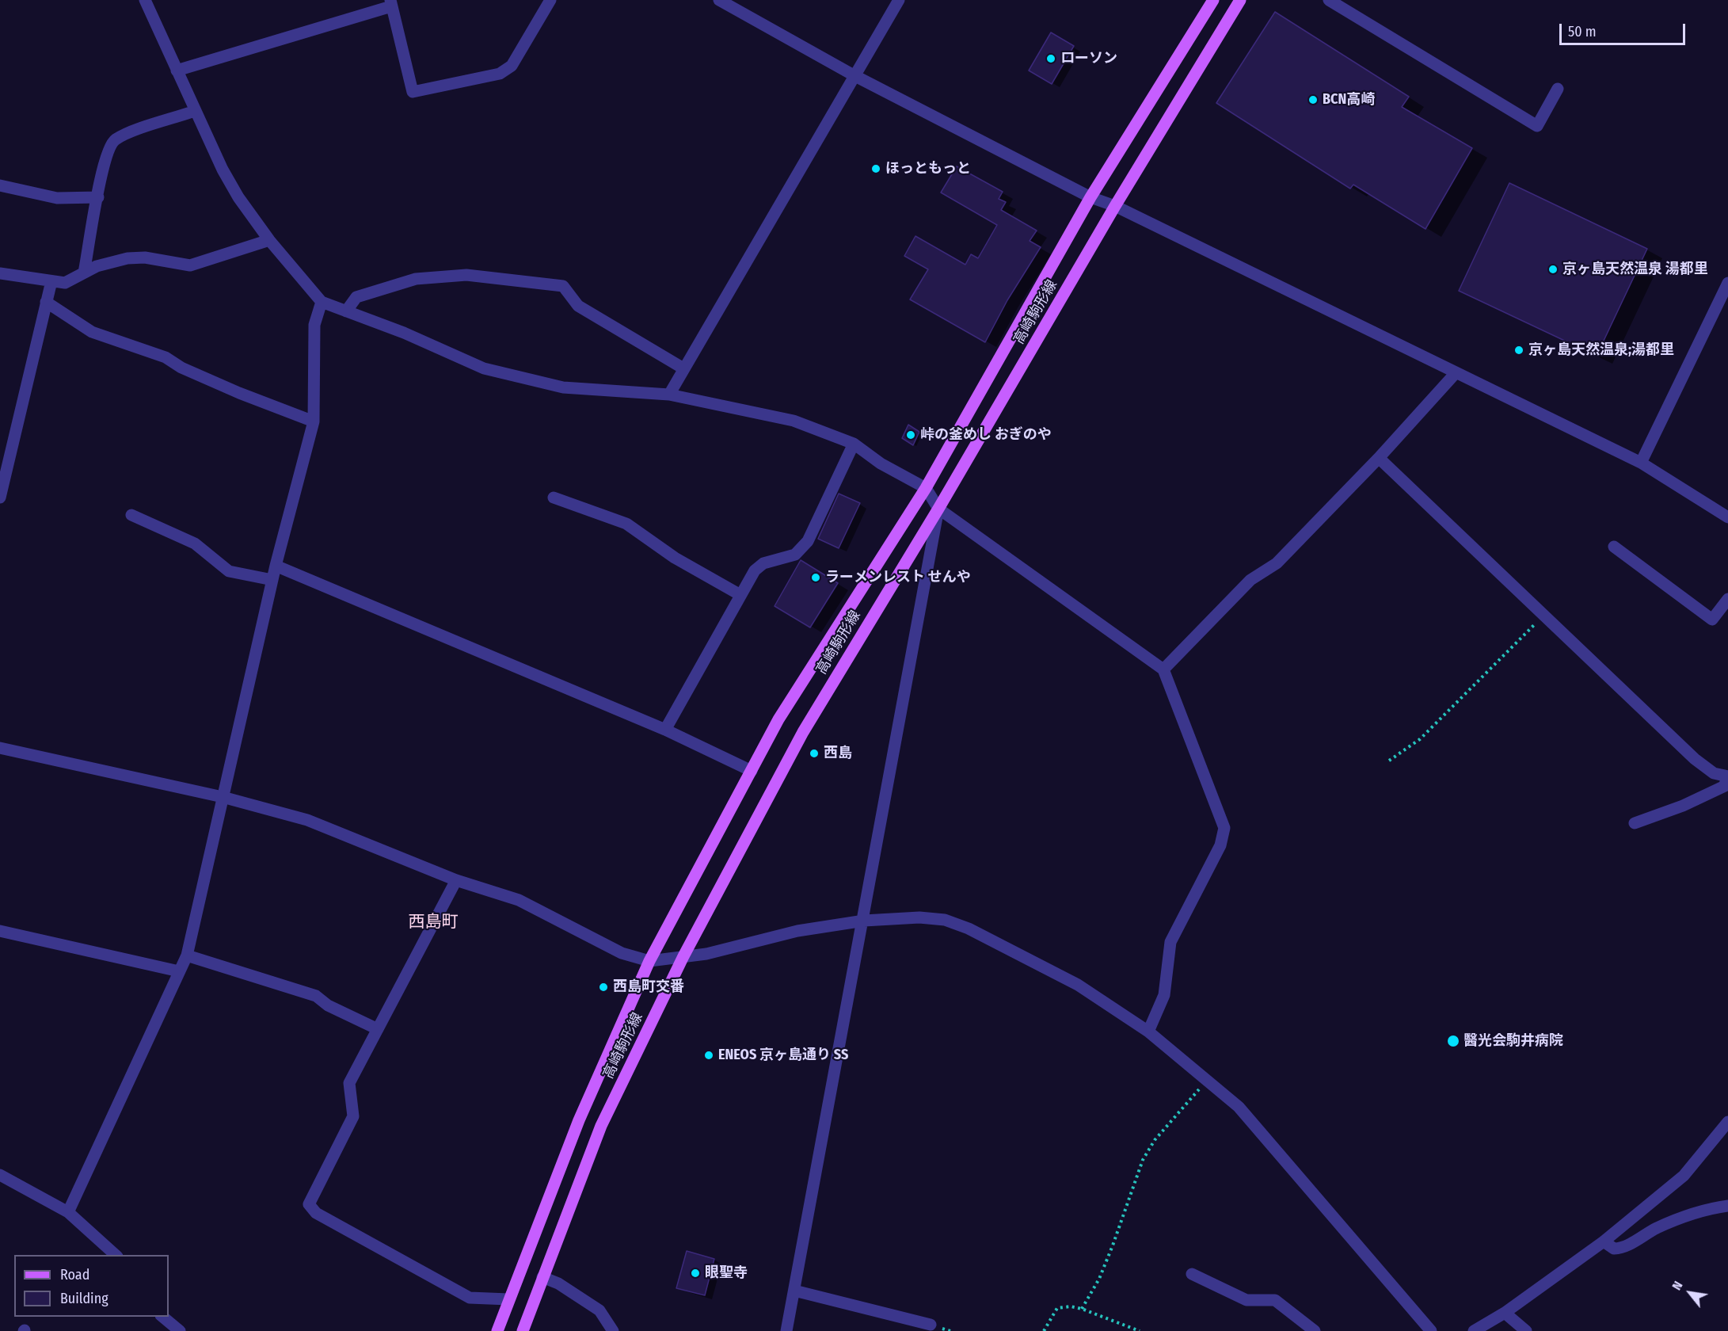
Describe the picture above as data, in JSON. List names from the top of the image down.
{
  "streets": {
    "main road": ["高崎駒形線"]
  },
  "districts": ["西島町"],
  "places": [
    "ローソン",
    "BCN高崎",
    "ほっともっと",
    "京ヶ島天然温泉 湯都里",
    "京ヶ島天然温泉;湯都里",
    "峠の釜めし おぎのや",
    "ラーメンレスト せんや",
    "西島",
    "西島町交番",
    "醫光会駒井病院",
    "ENEOS 京ヶ島通り SS",
    "眼聖寺"
  ],
  "legend": ["Road", "Building"],
  "scale_bar": "50 m",
  "north": "top left"
}
